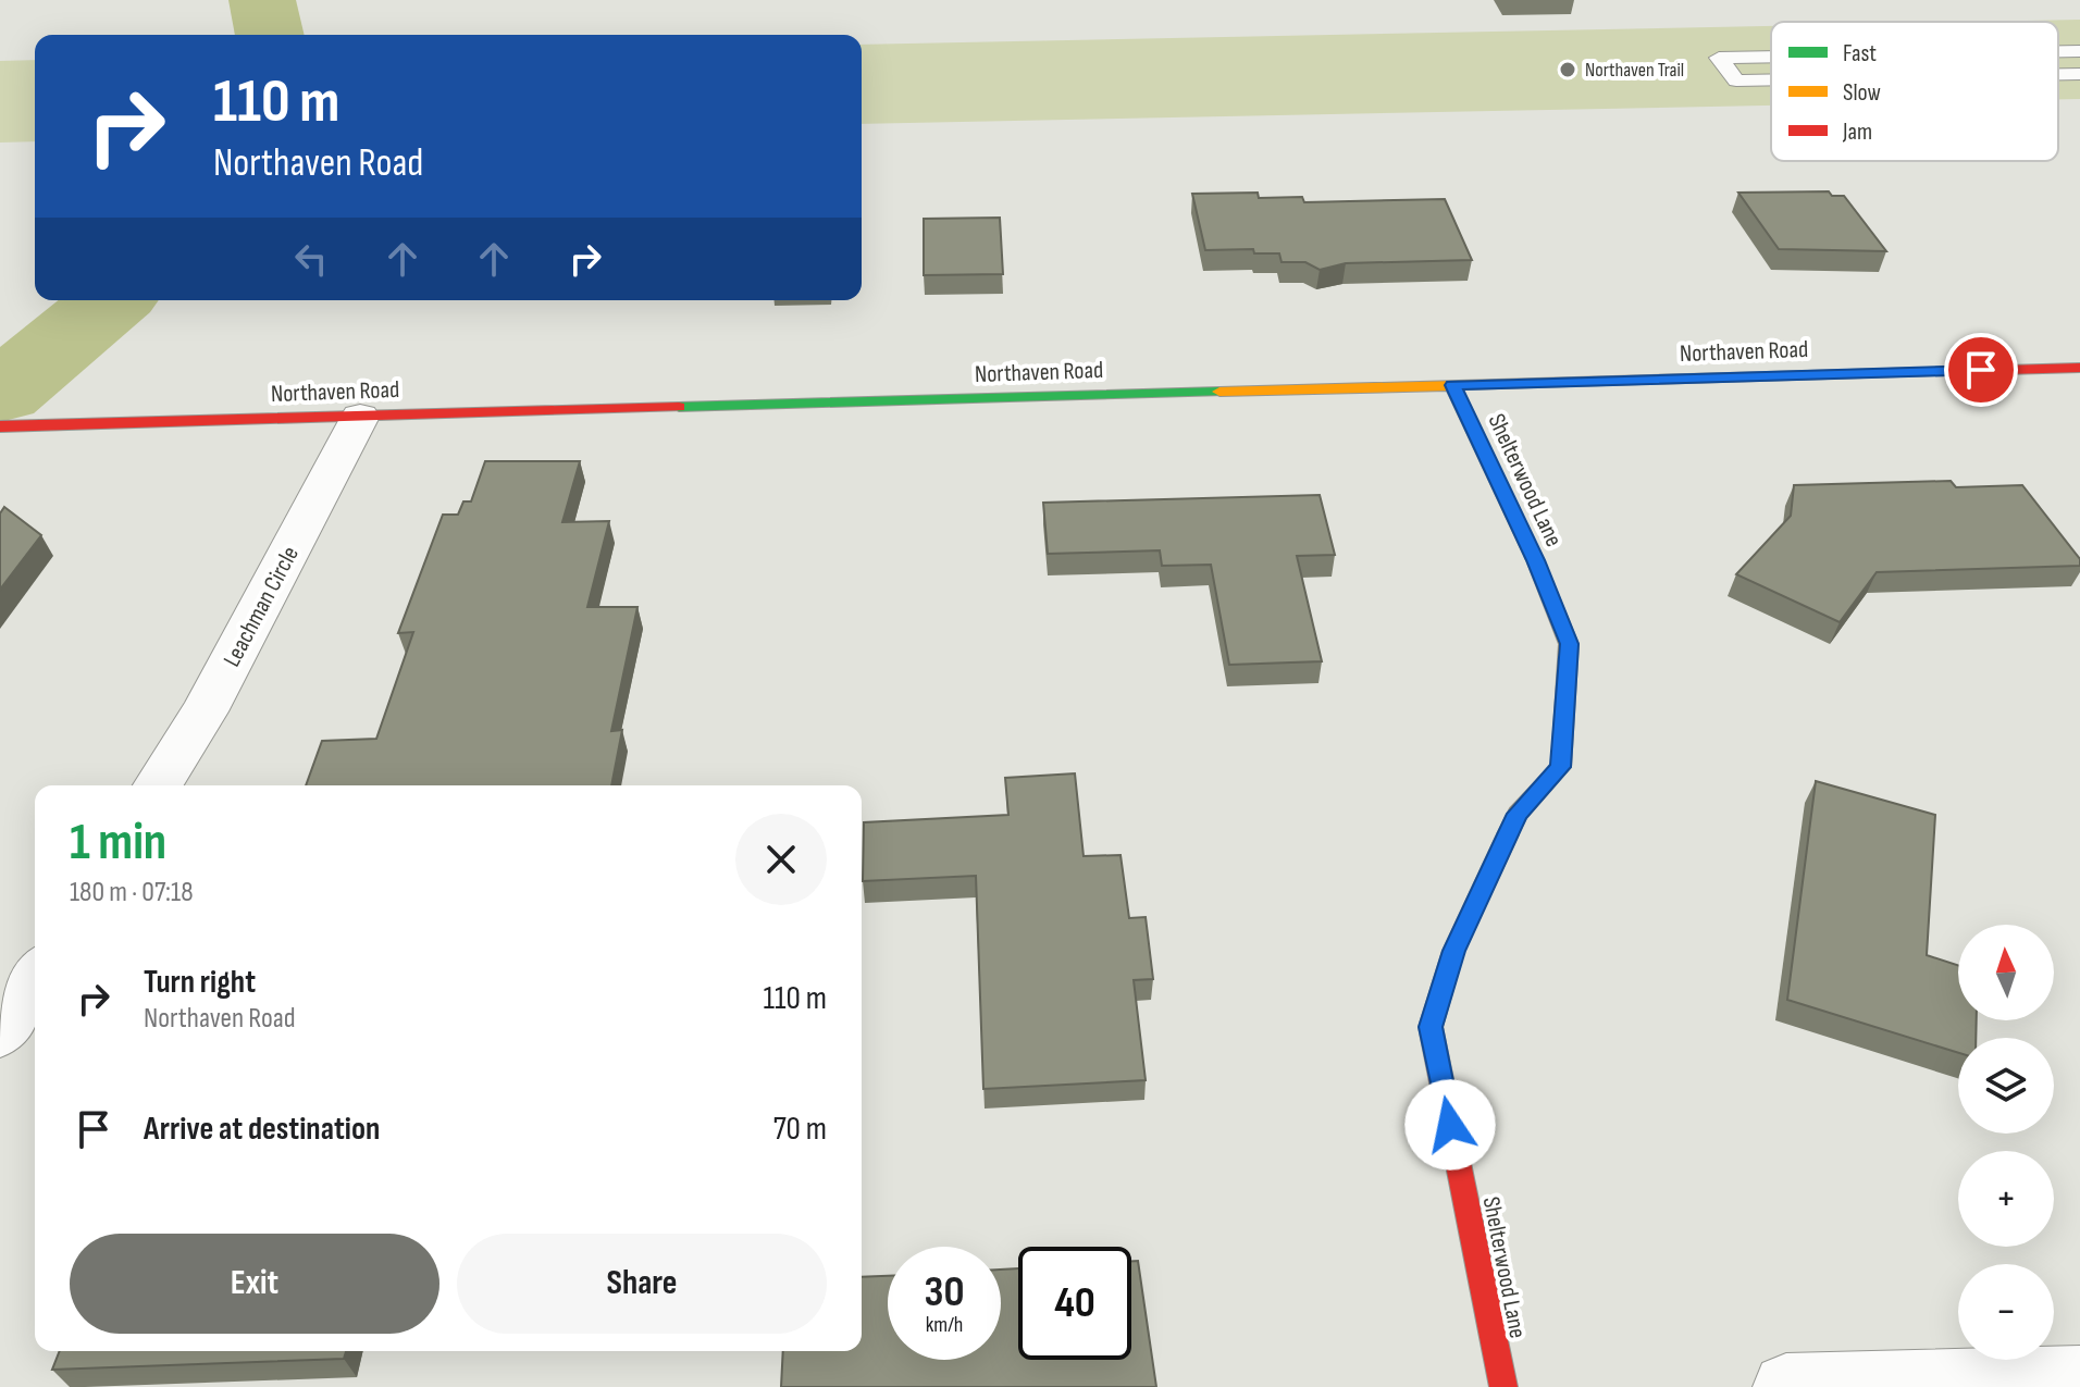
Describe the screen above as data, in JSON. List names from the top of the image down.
{
  "streets": {
    "street": ["Northaven Road", "Shelterwood Lane", "Leachman Circle"]
  },
  "crossings": [
    ["Northaven Road", "Shelterwood Lane"],
    ["Northaven Road", "Leachman Circle"]
  ],
  "places": ["Northaven Trail"],
  "legend": ["Fast", "Slow", "Jam"],
  "north": "top",
  "page": {
    "turn": ["110 m", "Northaven Road"],
    "heading": ["1 min", "180 m · 07:18"],
    "map_buttons": ["+", "−"],
    "list": [
      {
        "name": "Turn right",
        "note": "Northaven Road",
        "value": "110 m"
      },
      {
        "name": "Arrive at destination",
        "value": "70 m"
      }
    ],
    "buttons": ["Exit", "Share"],
    "speed": "30 km/h",
    "limit": "40"
  }
}
